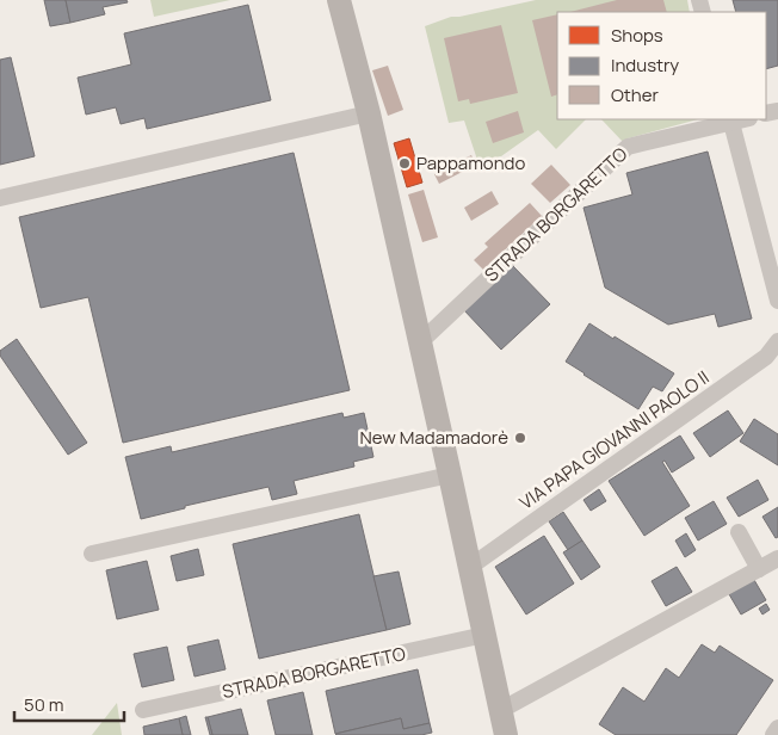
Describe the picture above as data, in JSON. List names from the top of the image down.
{
  "streets": {
    "street": ["STRADA BORGARETTO", "VIA PAPA GIOVANNI PAOLO II"]
  },
  "places": ["Pappamondo", "New Madamadorè"],
  "legend": ["Shops", "Industry", "Other"],
  "scale_bar": "50 m"
}
